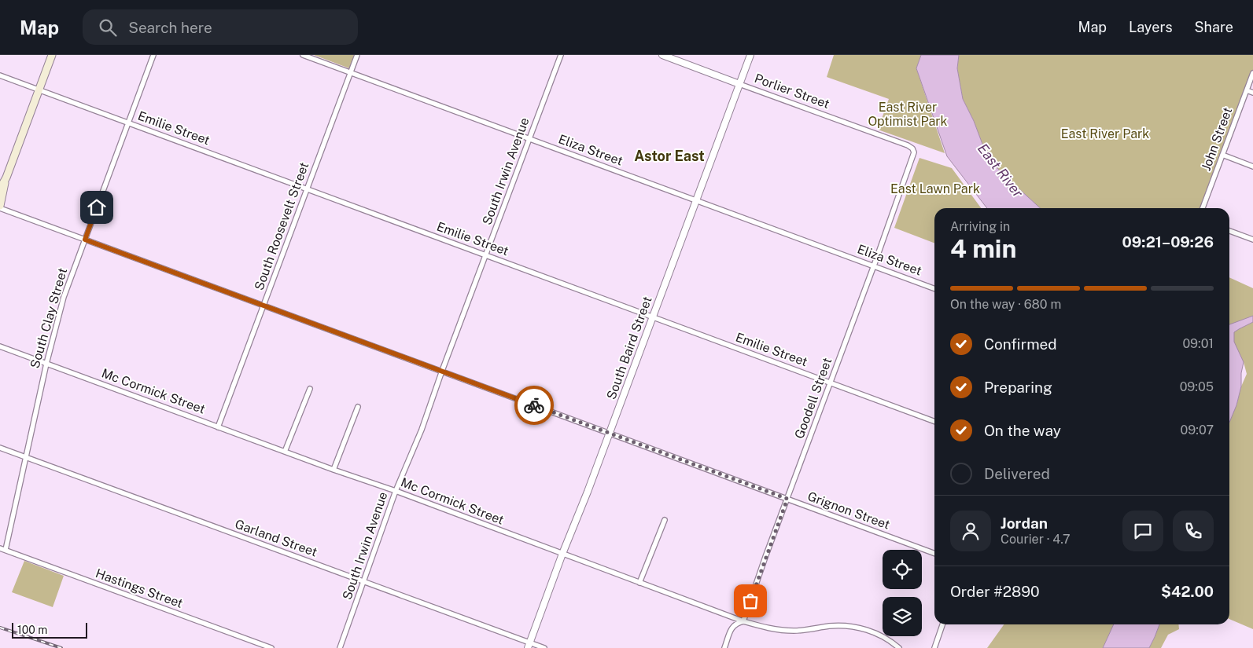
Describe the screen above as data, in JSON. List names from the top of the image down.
{
  "streets": {
    "street": [
      "Porlier Street",
      "Emilie Street",
      "John Street",
      "Eliza Street",
      "South Irwin Avenue",
      "South Roosevelt Street",
      "South Clay Street",
      "South Baird Street",
      "Mc Cormick Street",
      "Goodell Street",
      "Grignon Street",
      "Garland Street",
      "Hastings Street"
    ]
  },
  "crossings": [
    ["Porlier Street", "South Baird Street"],
    ["Porlier Street", "Goodell Street"],
    ["Emilie Street", "South Irwin Avenue"],
    ["Emilie Street", "South Roosevelt Street"],
    ["Emilie Street", "South Clay Street"],
    ["Emilie Street", "South Baird Street"],
    ["Emilie Street", "Goodell Street"],
    ["Eliza Street", "South Irwin Avenue"],
    ["Eliza Street", "South Roosevelt Street"],
    ["Eliza Street", "South Baird Street"],
    ["Eliza Street", "Goodell Street"],
    ["South Irwin Avenue", "Mc Cormick Street"],
    ["South Irwin Avenue", "Grignon Street"],
    ["South Irwin Avenue", "Garland Street"],
    ["South Roosevelt Street", "Mc Cormick Street"],
    ["South Roosevelt Street", "Grignon Street"],
    ["South Clay Street", "Mc Cormick Street"],
    ["South Clay Street", "Grignon Street"],
    ["South Clay Street", "Garland Street"],
    ["South Clay Street", "Hastings Street"],
    ["South Baird Street", "Mc Cormick Street"],
    ["South Baird Street", "Grignon Street"],
    ["South Baird Street", "Garland Street"],
    ["Mc Cormick Street", "Goodell Street"],
    ["Goodell Street", "Grignon Street"]
  ],
  "districts": ["Astor East"],
  "water": ["East River"],
  "parks": ["East River Optimist Park", "East River Park", "East Lawn Park"],
  "scale_bar": "100 m",
  "page": {
    "header": "Map",
    "search": "Search here",
    "nav": ["Map", "Layers", "Share"],
    "heading": ["4 min", "Arriving in", "09:21–09:26"],
    "panel": [
      "Jordan",
      "Courier · 4.7",
      "Order #2890",
      "$42.00"
    ],
    "bar": "On the way · 680 m",
    "list": [
      ["Confirmed", "09:01"],
      ["Preparing", "09:05"],
      ["On the way", "09:07"],
      "Delivered"
    ],
    "scale": "100 m"
  }
}
